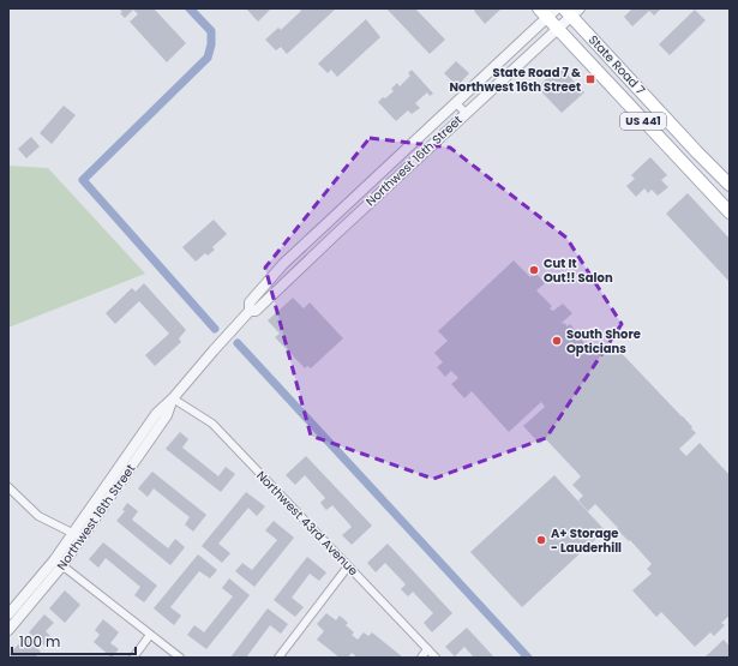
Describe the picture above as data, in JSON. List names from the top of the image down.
{
  "streets": {
    "main road": ["State Road 7", "US 441"],
    "street": ["Northwest 16th Street", "Northwest 43rd Avenue"]
  },
  "crossings": [
    ["State Road 7", "Northwest 16th Street"],
    ["Northwest 16th Street", "Northwest 43rd Avenue"]
  ],
  "places": {
    "transit": ["State Road 7 & Northwest 16th Street"],
    "other": ["Cut It Out!! Salon", "South Shore Opticians", "A+ Storage - Lauderhill"]
  },
  "scale_bar": "100 m"
}
